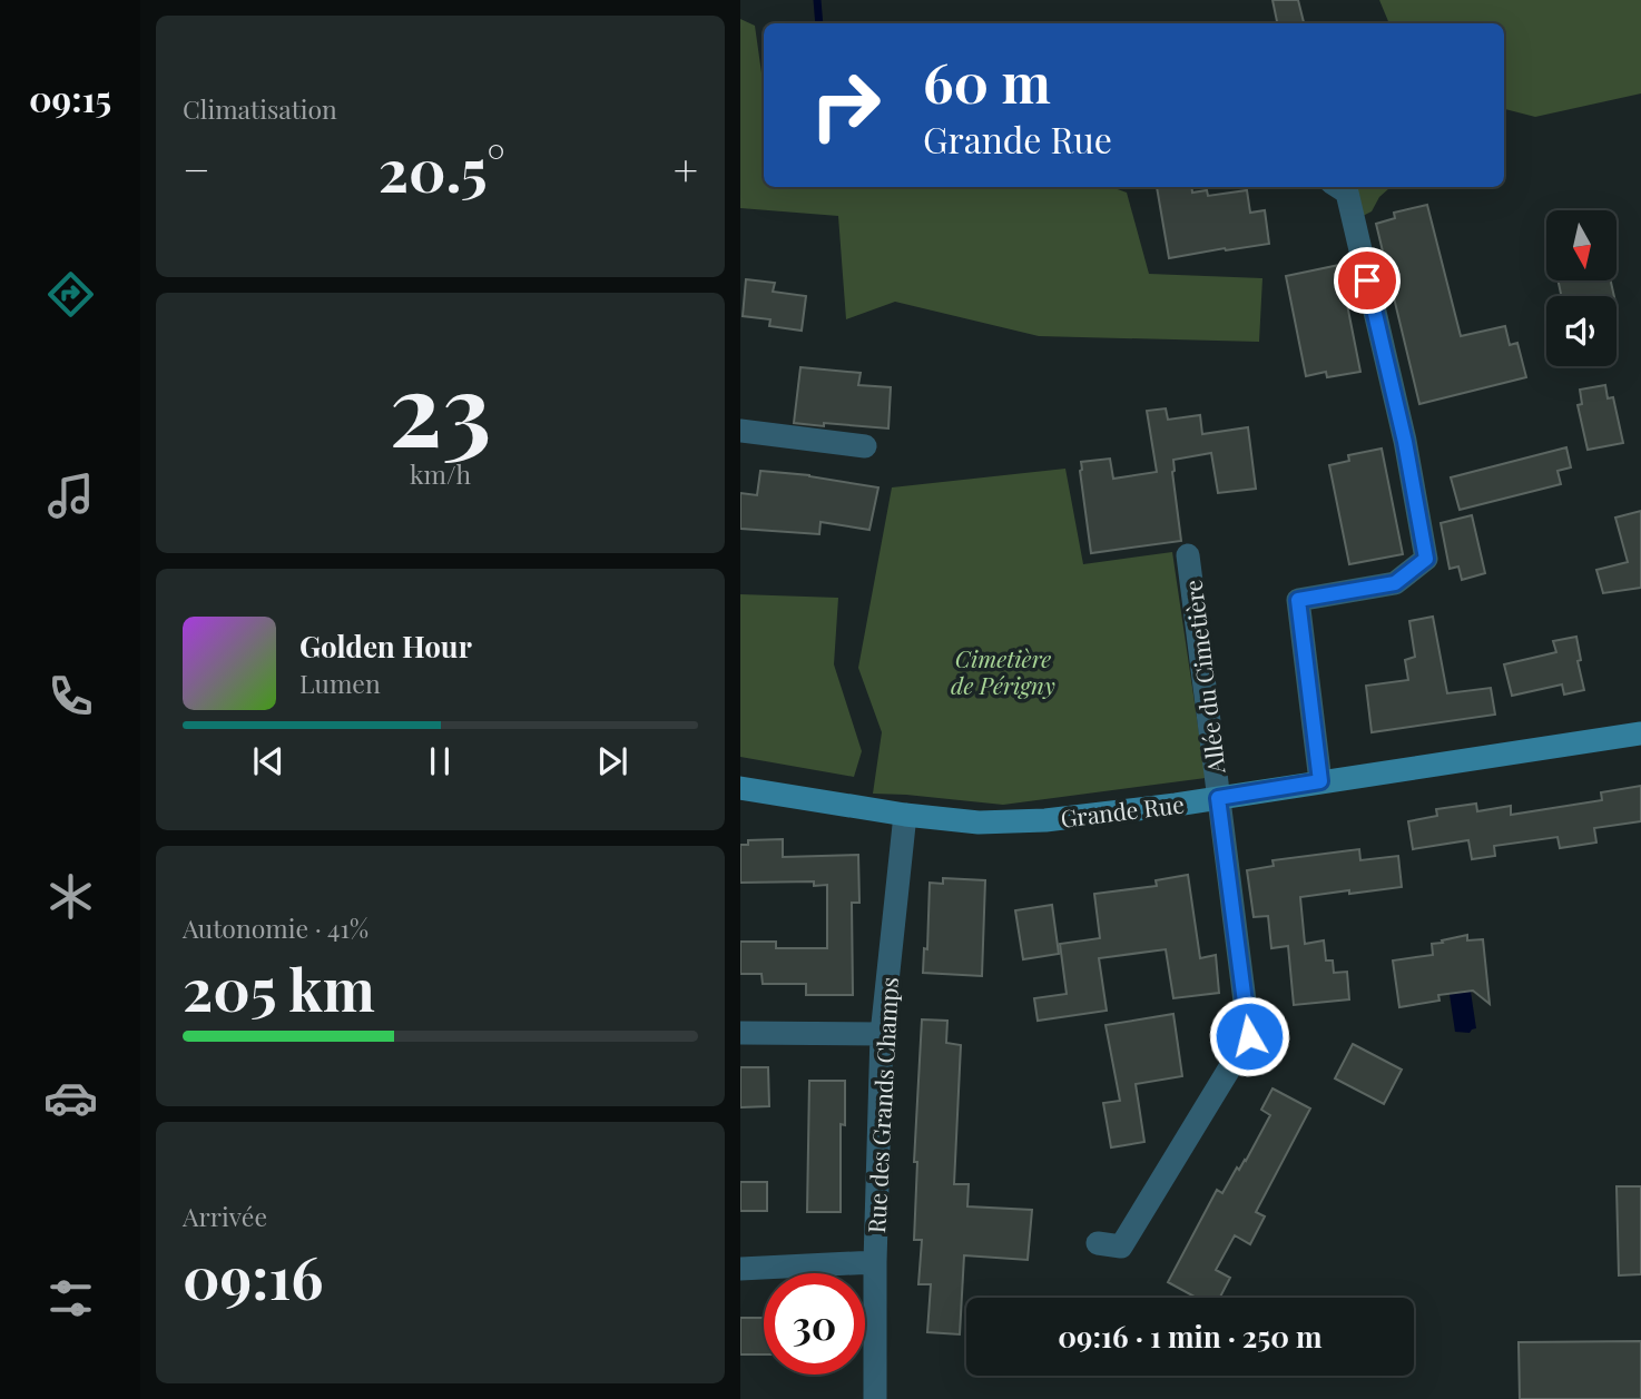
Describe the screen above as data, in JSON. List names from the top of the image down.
{
  "streets": {
    "street": ["Allée du Cimetière", "Grande Rue", "Rue des Grands Champs"]
  },
  "crossings": [
    ["Allée du Cimetière", "Grande Rue"],
    ["Grande Rue", "Rue des Grands Champs"]
  ],
  "parks": ["Cimetière de Périgny"],
  "north": "bottom",
  "page": {
    "tabs": "09:15",
    "tile": [
      "Climatisation",
      ["23", "km/h"],
      ["Autonomie · 41%", "205 km"],
      ["Arrivée", "09:16"]
    ],
    "turn": ["60 m", "Grande Rue"],
    "heat": ["−", "20.5°", "+"],
    "song": ["Golden Hour", "Lumen"],
    "limit": "30",
    "trip": "09:16 · 1 min · 250 m"
  }
}
